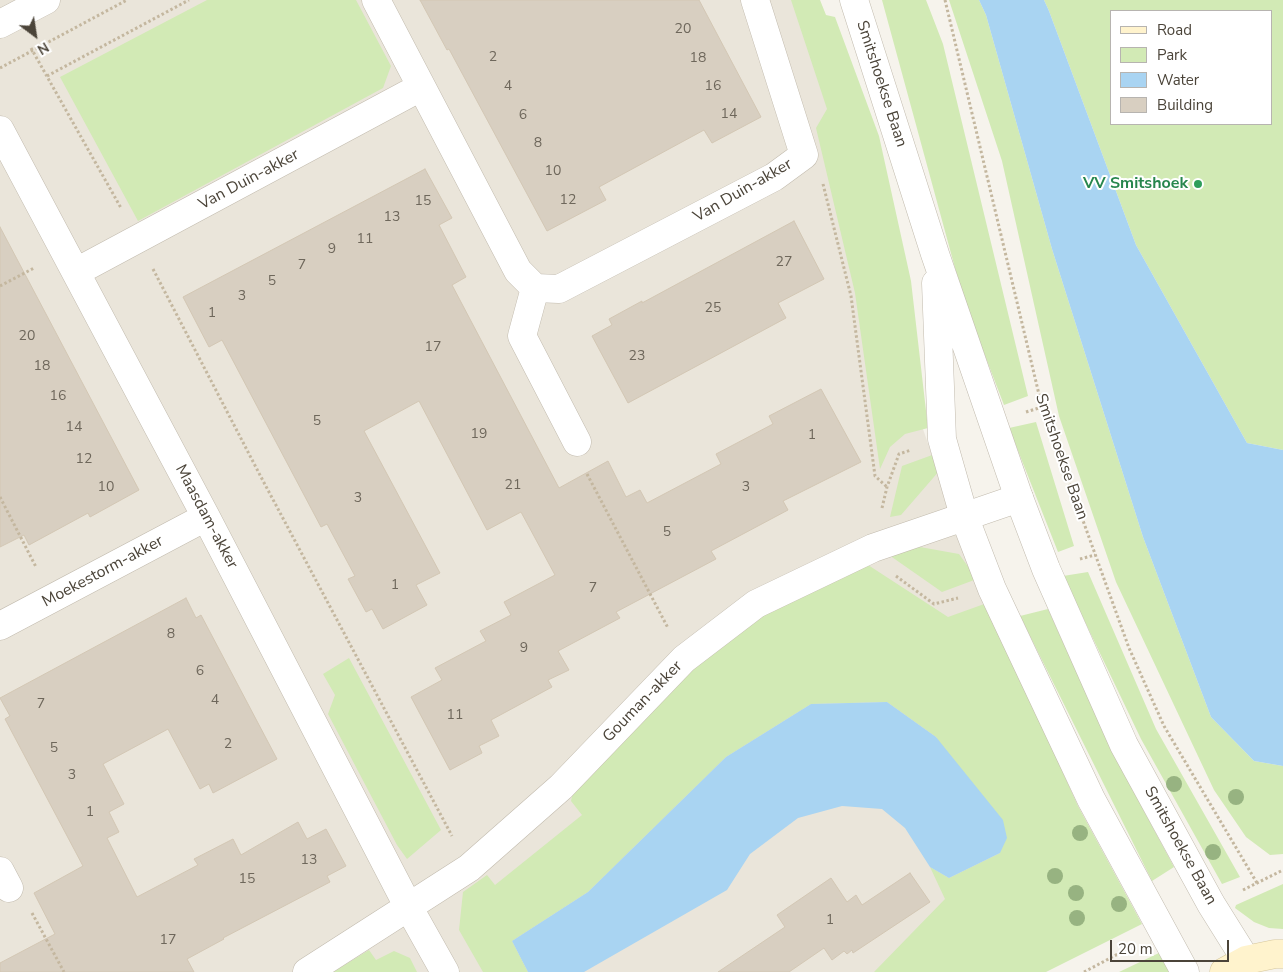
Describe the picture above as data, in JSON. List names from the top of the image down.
{
  "streets": {
    "street": [
      "Smitshoekse Baan",
      "Van Duin-akker",
      "Maasdam-akker",
      "Moekestorm-akker",
      "Gouman-akker"
    ]
  },
  "crossings": [
    ["Smitshoekse Baan", "Gouman-akker"],
    ["Van Duin-akker", "Maasdam-akker"],
    ["Maasdam-akker", "Moekestorm-akker"],
    ["Maasdam-akker", "Gouman-akker"]
  ],
  "places": ["VV Smitshoek"],
  "house_numbers": [
    "20",
    "2",
    "18",
    "4",
    "16",
    "14",
    "6",
    "8",
    "10",
    "12",
    "15",
    "13",
    "11",
    "9",
    "27",
    "7",
    "5",
    "3",
    "25",
    "1",
    "20",
    "17",
    "23",
    "18",
    "16",
    "5",
    "14",
    "19",
    "1",
    "12",
    "21",
    "10",
    "3",
    "3",
    "5",
    "1",
    "7",
    "8",
    "9",
    "6",
    "4",
    "7",
    "11",
    "2",
    "5",
    "3",
    "1",
    "13",
    "15",
    "1",
    "17"
  ],
  "legend": [
    "Road",
    "Park",
    "Water",
    "Building"
  ],
  "scale_bar": "20 m",
  "north": "bottom right"
}
